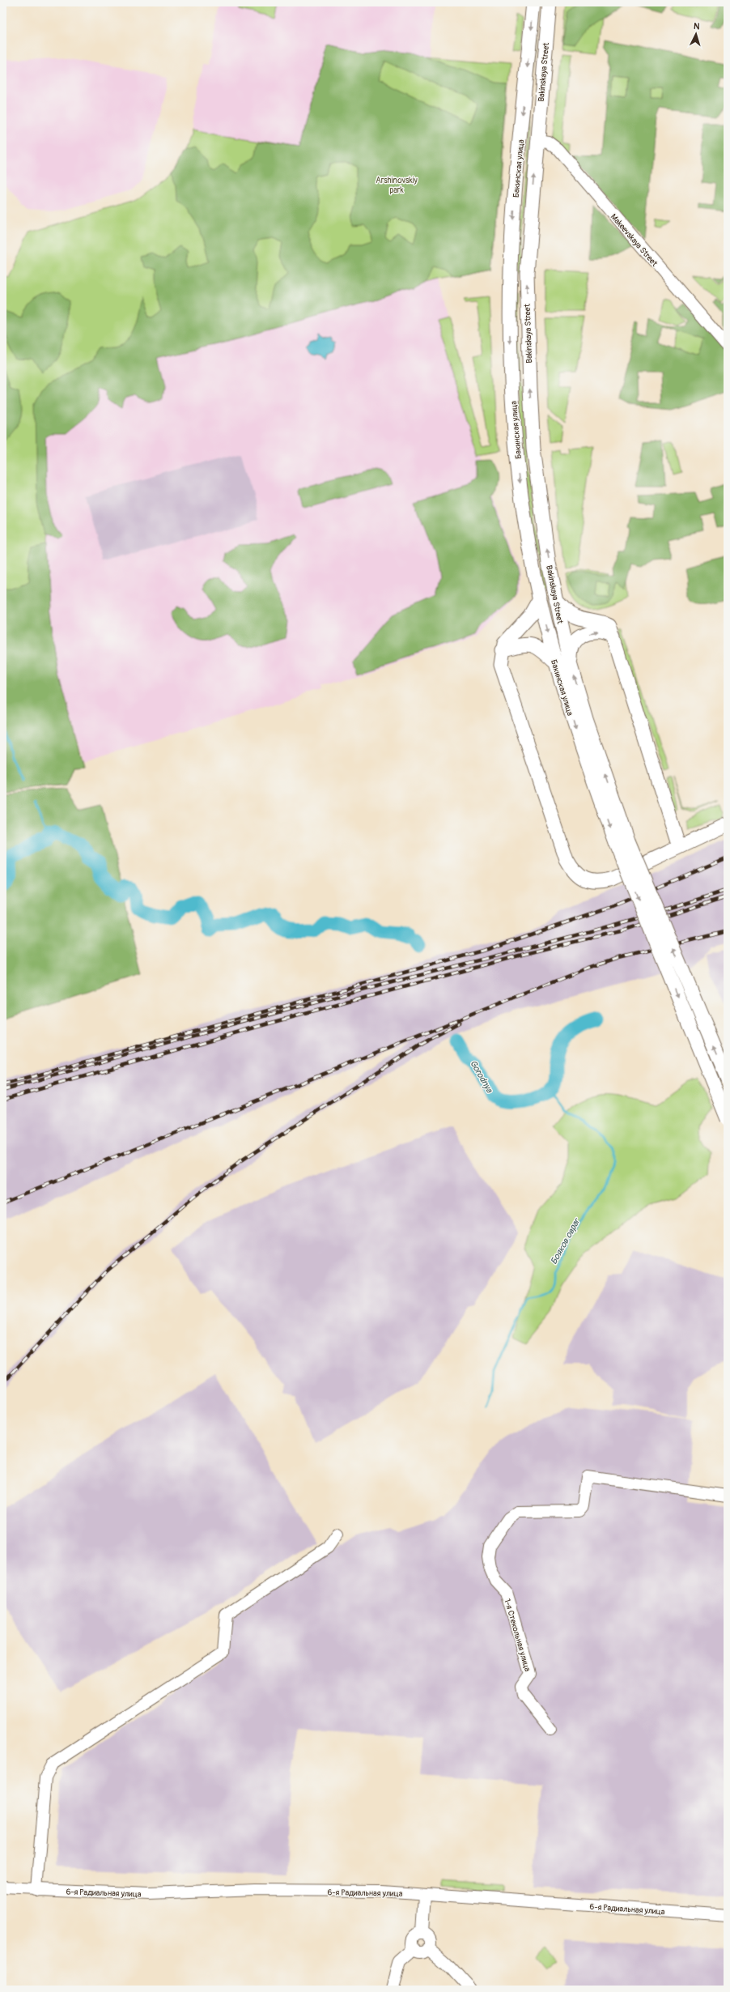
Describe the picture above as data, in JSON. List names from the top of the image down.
{
  "streets": {
    "main road": ["Bakinskaya Street", "Бакинская улица"],
    "street": ["Makeevskaya Street", "1-я Стекольная улица", "6-я Радиальная улица"]
  },
  "crossings": [
    ["Bakinskaya Street", "Бакинская улица"],
    ["Bakinskaya Street", "Makeevskaya Street"]
  ],
  "one_way": ["Bakinskaya Street"],
  "water": ["Gorodnya", "Бояков овраг"],
  "parks": ["Arshinovskiy park"],
  "north": "top"
}
